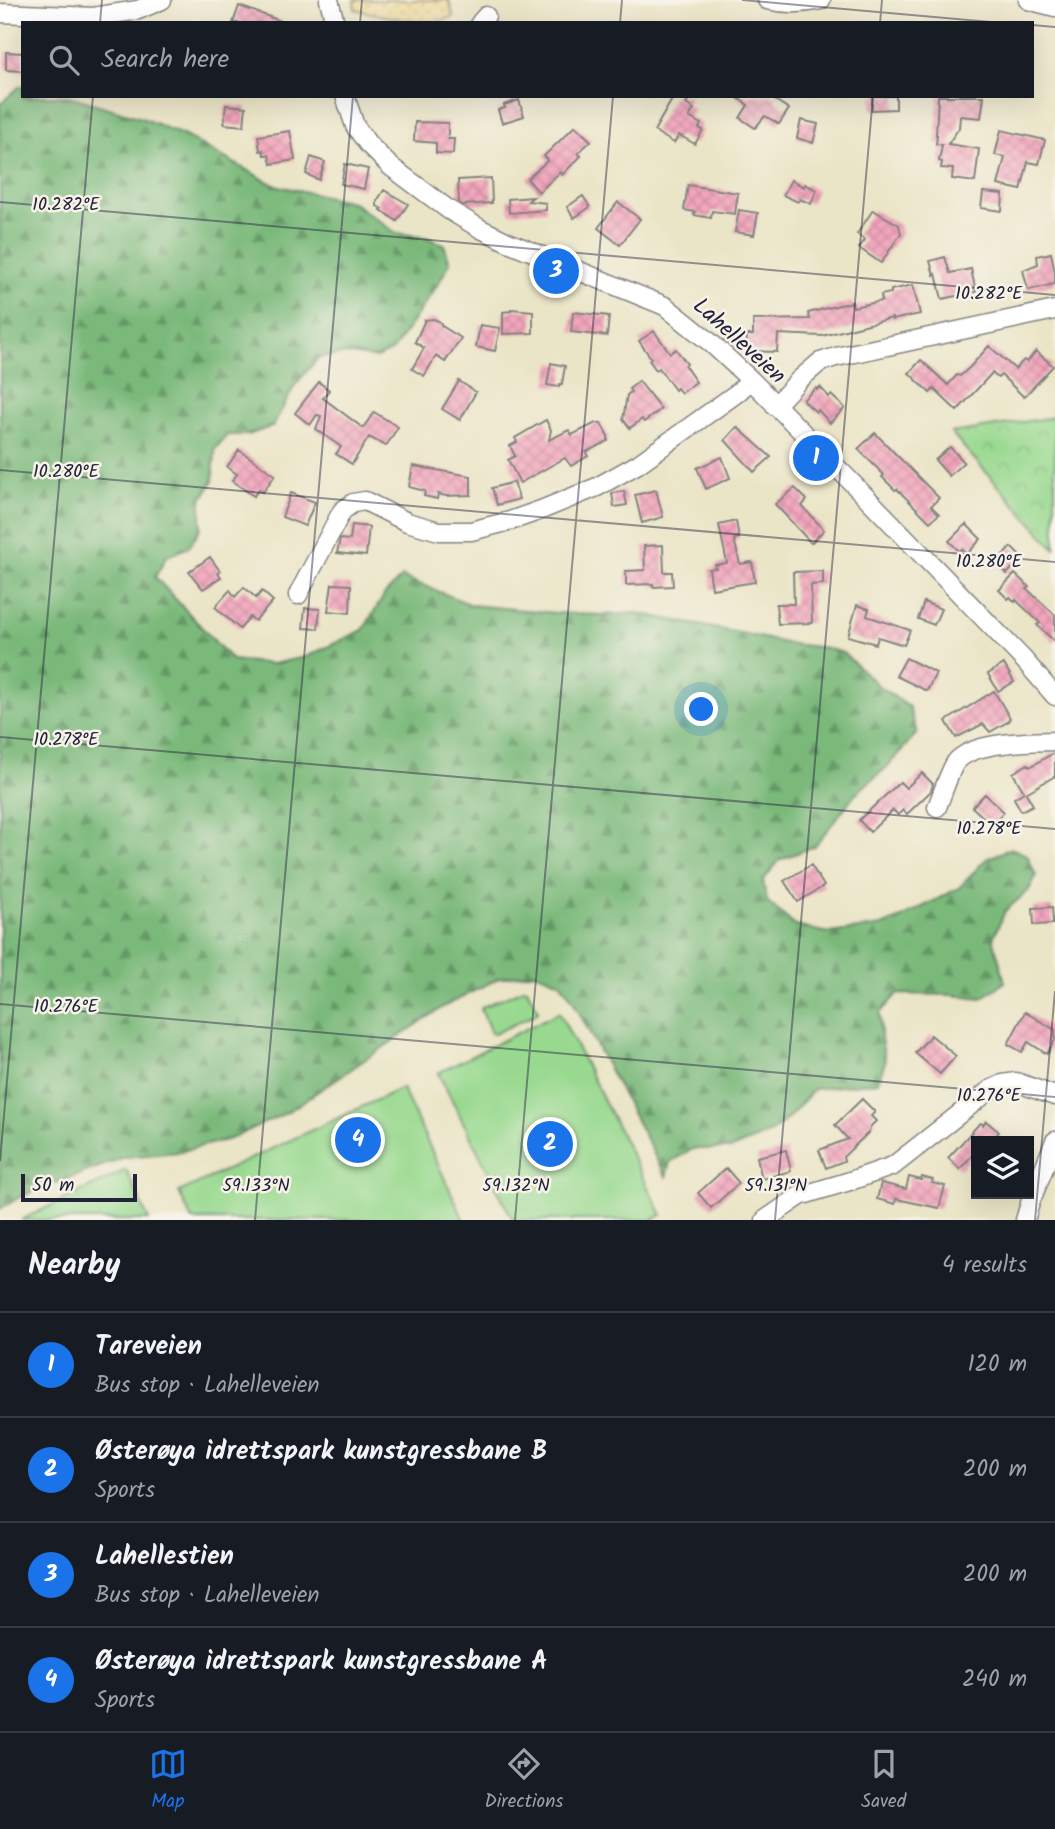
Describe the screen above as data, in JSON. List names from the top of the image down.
{
  "streets": {
    "street": ["Lahelleveien"]
  },
  "scale_bar": "50 m",
  "page": {
    "search": "Search here",
    "pins": [
      "3",
      "1",
      "4",
      "2"
    ],
    "scale": "50 m",
    "heading": ["Nearby", "4 results"],
    "list": [
      {
        "mark": "1",
        "name": "Tareveien",
        "note": "Bus stop · Lahelleveien",
        "value": "120 m"
      },
      {
        "mark": "2",
        "name": "Østerøya idrettspark kunstgressbane B",
        "note": "Sports",
        "value": "200 m"
      },
      {
        "mark": "3",
        "name": "Lahellestien",
        "note": "Bus stop · Lahelleveien",
        "value": "200 m"
      },
      {
        "mark": "4",
        "name": "Østerøya idrettspark kunstgressbane A",
        "note": "Sports",
        "value": "240 m"
      }
    ],
    "nav": ["Map", "Directions", "Saved"]
  },
  "coordinates": [
    "10.282°E",
    "10.280°E",
    "10.278°E",
    "10.276°E",
    "59.133°N",
    "59.132°N",
    "59.131°N"
  ]
}
